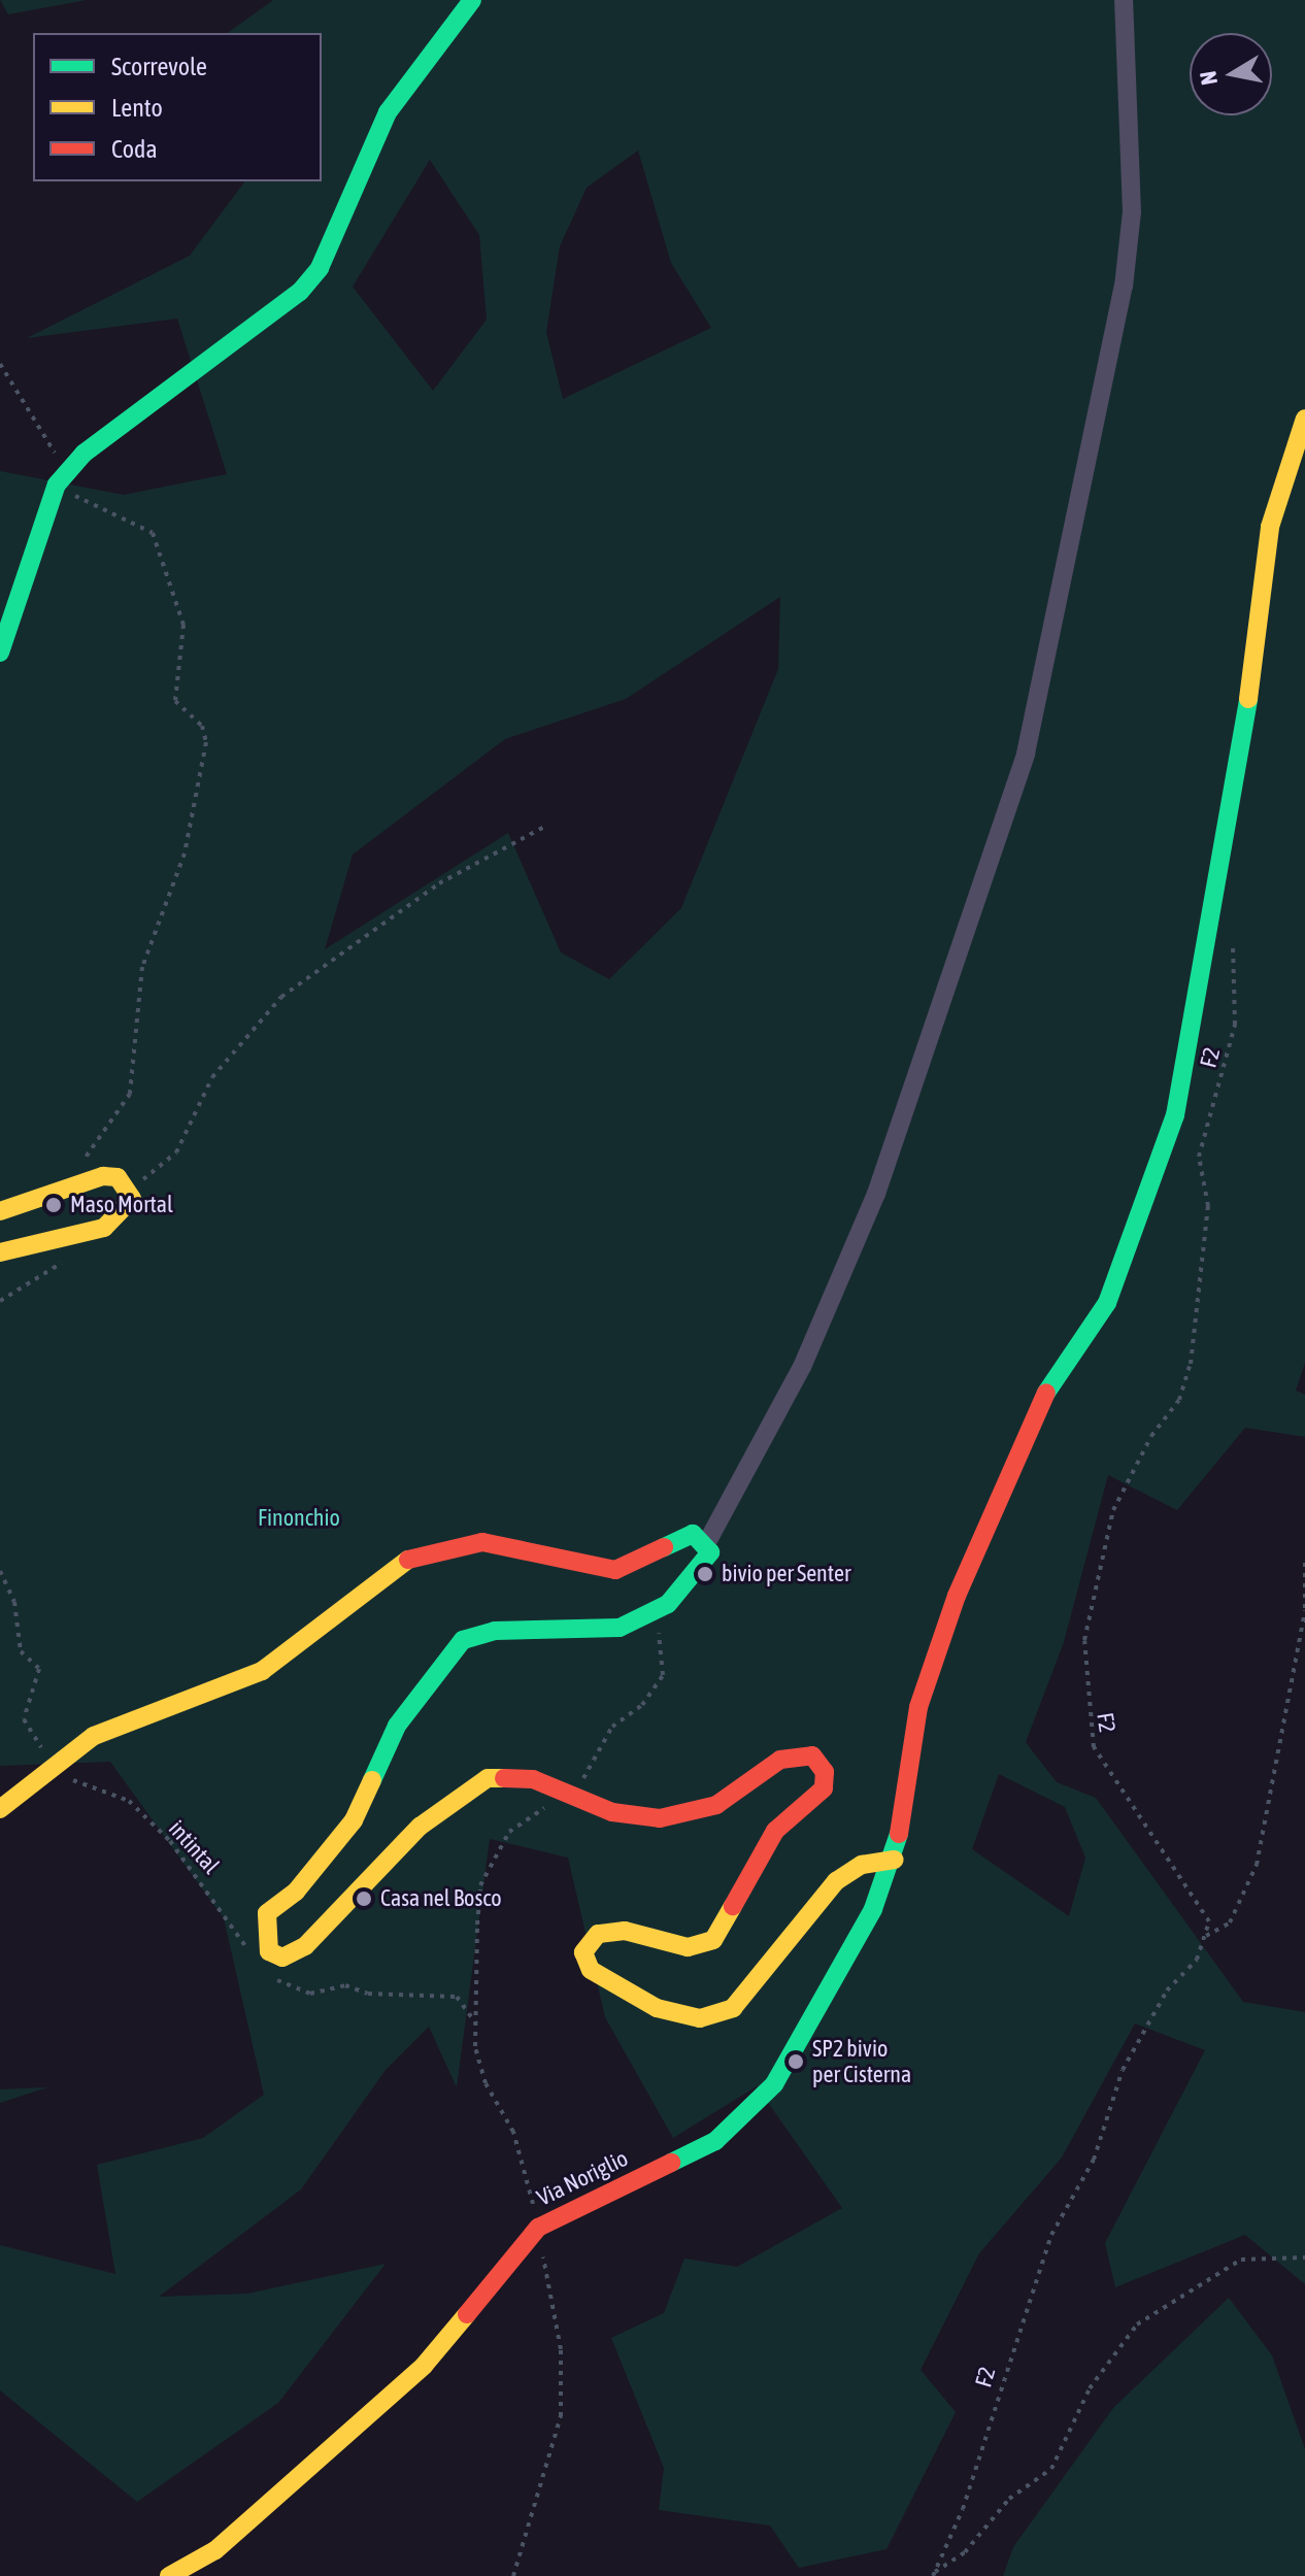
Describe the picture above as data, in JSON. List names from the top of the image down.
{
  "streets": {
    "street": ["Via Noriglio"],
    "path": ["F2", "intintal"]
  },
  "parks": ["Finonchio"],
  "places": [
    "Maso Mortal",
    "bivio per Senter",
    "Casa nel Bosco",
    "SP2 bivio per Cisterna"
  ],
  "legend": ["Scorrevole", "Lento", "Coda"],
  "north": "left"
}
